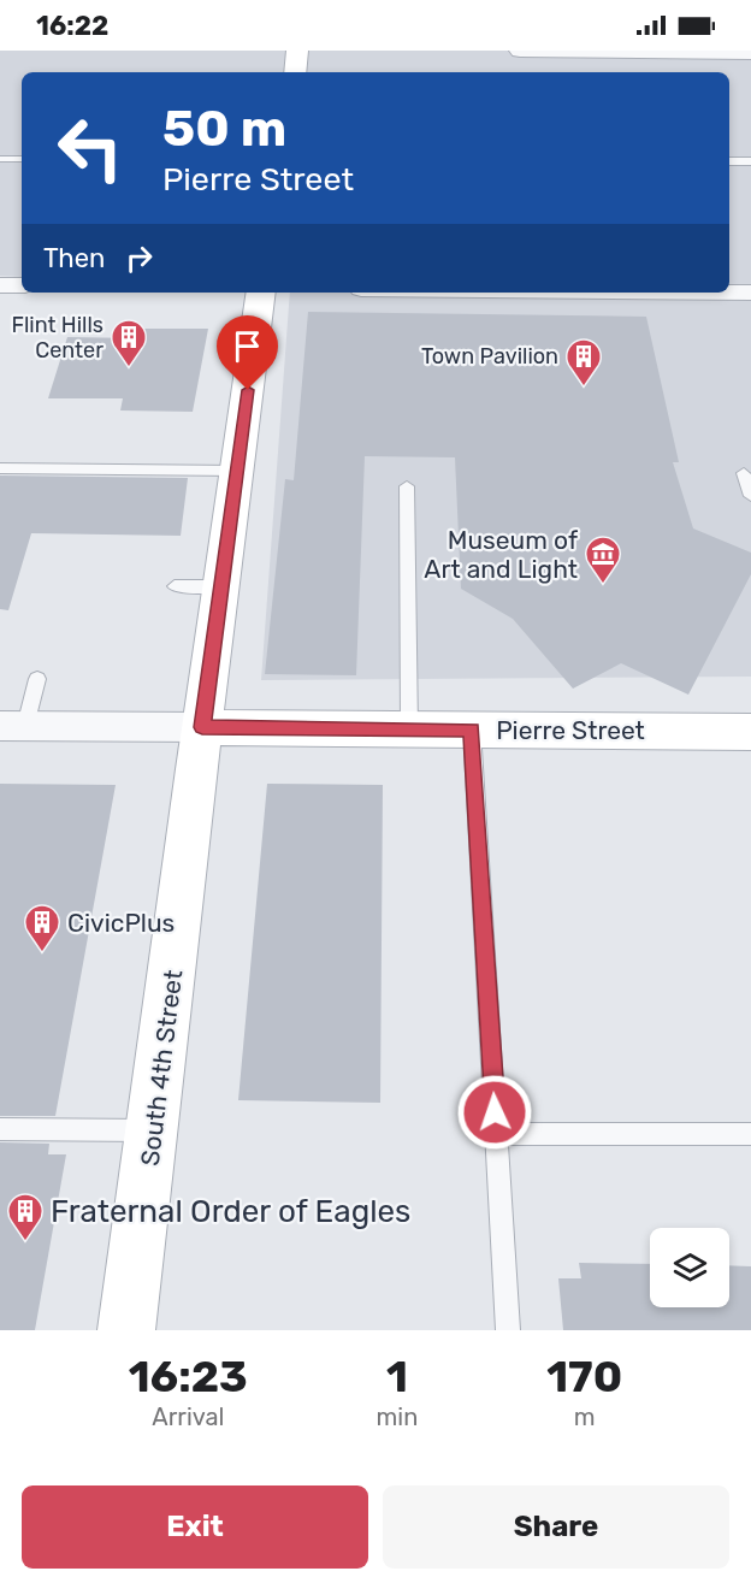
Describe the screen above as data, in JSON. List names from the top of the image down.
{
  "streets": {
    "main road": ["Pierre Street", "South 4th Street"]
  },
  "crossings": [
    ["Pierre Street", "South 4th Street"]
  ],
  "places": {
    "building": [
      "Flint Hills Center",
      "Town Pavilion",
      "CivicPlus",
      "Fraternal Order of Eagles"
    ],
    "museum": ["Museum of Art and Light"]
  },
  "page": {
    "status": "16:22",
    "turn": ["50 m", "Pierre Street"],
    "then": "Then",
    "eta": [
      "16:23",
      "Arrival",
      "1",
      "min",
      "170",
      "m"
    ],
    "buttons": ["Exit", "Share"]
  }
}
